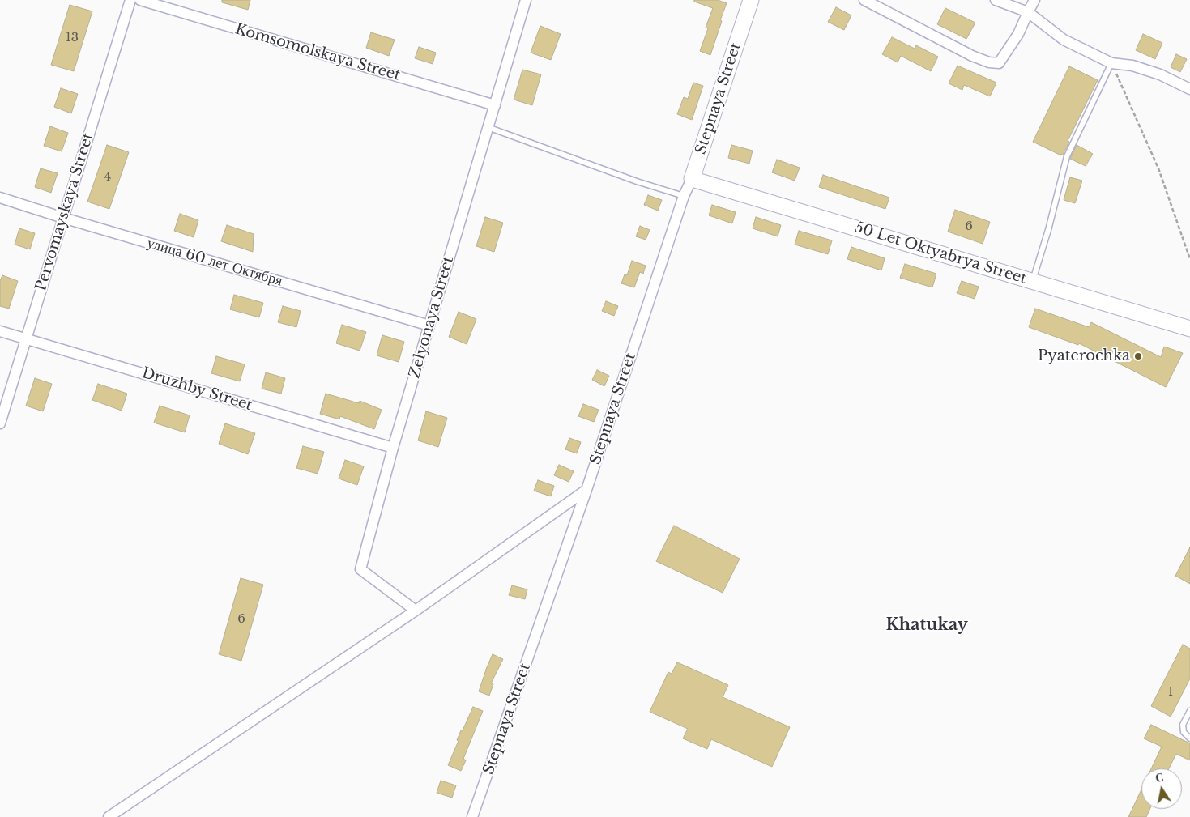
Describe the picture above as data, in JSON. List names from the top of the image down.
{
  "streets": {
    "street": [
      "Komsomolskaya Street",
      "Stepnaya Street",
      "Pervomayskaya Street",
      "50 Let Oktyabrya Street",
      "улица 60 лет Октября",
      "Zelyonaya Street",
      "Druzhby Street"
    ]
  },
  "crossings": [
    ["Komsomolskaya Street", "Zelyonaya Street"],
    ["Stepnaya Street", "50 Let Oktyabrya Street"],
    ["Pervomayskaya Street", "улица 60 лет Октября"],
    ["Pervomayskaya Street", "Druzhby Street"],
    ["улица 60 лет Октября", "Zelyonaya Street"],
    ["Zelyonaya Street", "Druzhby Street"]
  ],
  "districts": ["Khatukay"],
  "places": ["Pyaterochka"],
  "house_numbers": [
    "13",
    "4",
    "6",
    "6",
    "1"
  ],
  "north": "top"
}
